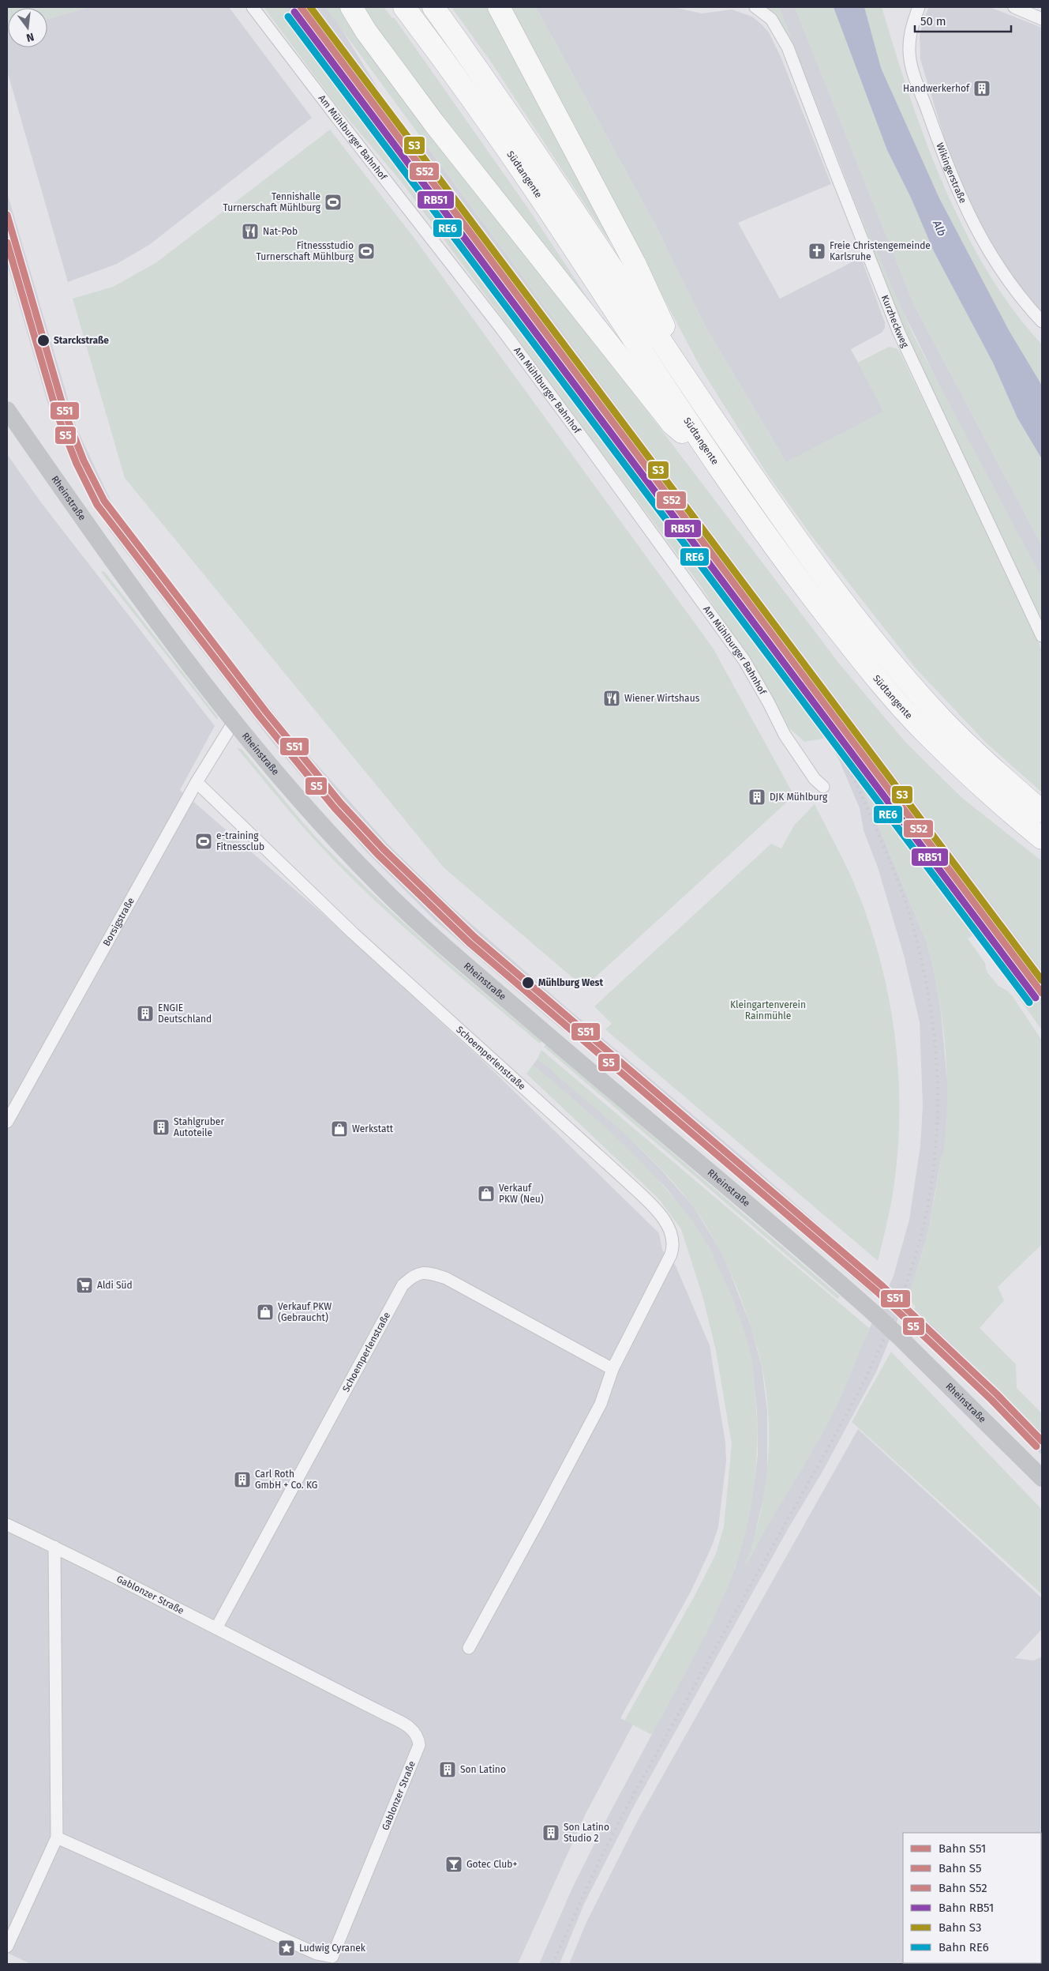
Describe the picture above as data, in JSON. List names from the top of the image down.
{
  "streets": {
    "highway": ["Südtangente"],
    "main road": ["Rheinstraße"],
    "street": [
      "Am Mühlburger Bahnhof",
      "Wikingerstraße",
      "Kurzheckweg",
      "Borsigstraße",
      "Schoemperlenstraße",
      "Gablonzer Straße"
    ]
  },
  "crossings": [
    ["Rheinstraße", "Borsigstraße"],
    ["Borsigstraße", "Schoemperlenstraße"],
    ["Schoemperlenstraße", "Gablonzer Straße"]
  ],
  "water": ["Alb"],
  "parks": ["Kleingartenverein Rainmühle"],
  "places": {
    "building": [
      "Handwerkerhof",
      "DJK Mühlburg",
      "ENGIE Deutschland",
      "Stahlgruber Autoteile",
      "Carl Roth GmbH + Co. KG",
      "Son Latino",
      "Son Latino Studio 2"
    ],
    "sports": ["Tennishalle Turnerschaft Mühlburg", "Fitnessstudio Turnerschaft Mühlburg", "e-training Fitnessclub"],
    "restaurant": ["Nat-Pob", "Wiener Wirtshaus"],
    "church": ["Freie Christengemeinde Karlsruhe"],
    "other": ["Starckstraße", "Mühlburg West"],
    "shop": ["Werkstatt", "Verkauf PKW (Neu)", "Verkauf PKW (Gebraucht)"],
    "supermarket": ["Aldi Süd"],
    "bar": ["Gotec Club+"],
    "place": ["Ludwig Cyranek"]
  },
  "lines": [
    "rail line S52",
    "rail line S3",
    "rail line RB51",
    "rail line RE6",
    "rail line S51",
    "rail line S5"
  ],
  "legend": [
    "Bahn S51",
    "Bahn S5",
    "Bahn S52",
    "Bahn RB51",
    "Bahn S3",
    "Bahn RE6"
  ],
  "scale_bar": "50 m",
  "north": "bottom"
}
